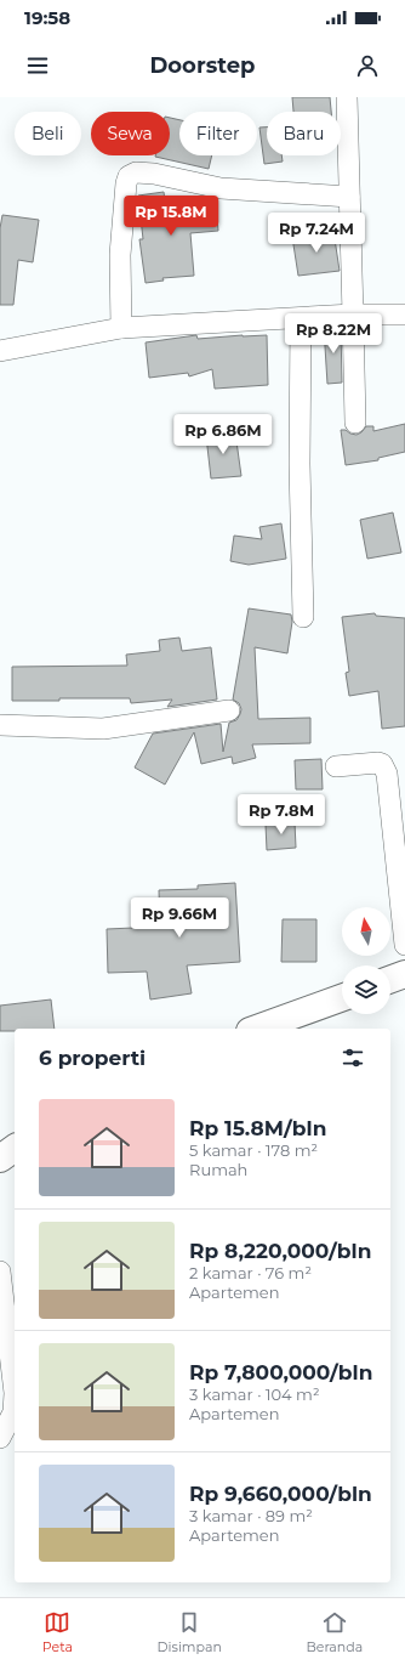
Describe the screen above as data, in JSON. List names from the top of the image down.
{
  "north": "top",
  "page": {
    "status": "19:58",
    "header": "Doorstep",
    "chip": [
      "Beli",
      "Sewa",
      "Filter",
      "Baru"
    ],
    "price": [
      "Rp 15.8M",
      "Rp 7.24M",
      "Rp 8.22M",
      "Rp 6.86M",
      "Rp 7.8M",
      "Rp 9.66M"
    ],
    "heading": "6 properti",
    "list": [
      {
        "name": "Rp 15.8M/bln",
        "note": "5 kamar · 178 m² · Rumah"
      },
      {
        "name": "Rp 8,220,000/bln",
        "note": "2 kamar · 76 m² · Apartemen"
      },
      {
        "name": "Rp 7,800,000/bln",
        "note": "3 kamar · 104 m² · Apartemen"
      },
      {
        "name": "Rp 9,660,000/bln",
        "note": "3 kamar · 89 m² · Apartemen"
      }
    ],
    "tabs": ["Peta", "Disimpan", "Beranda"]
  }
}
